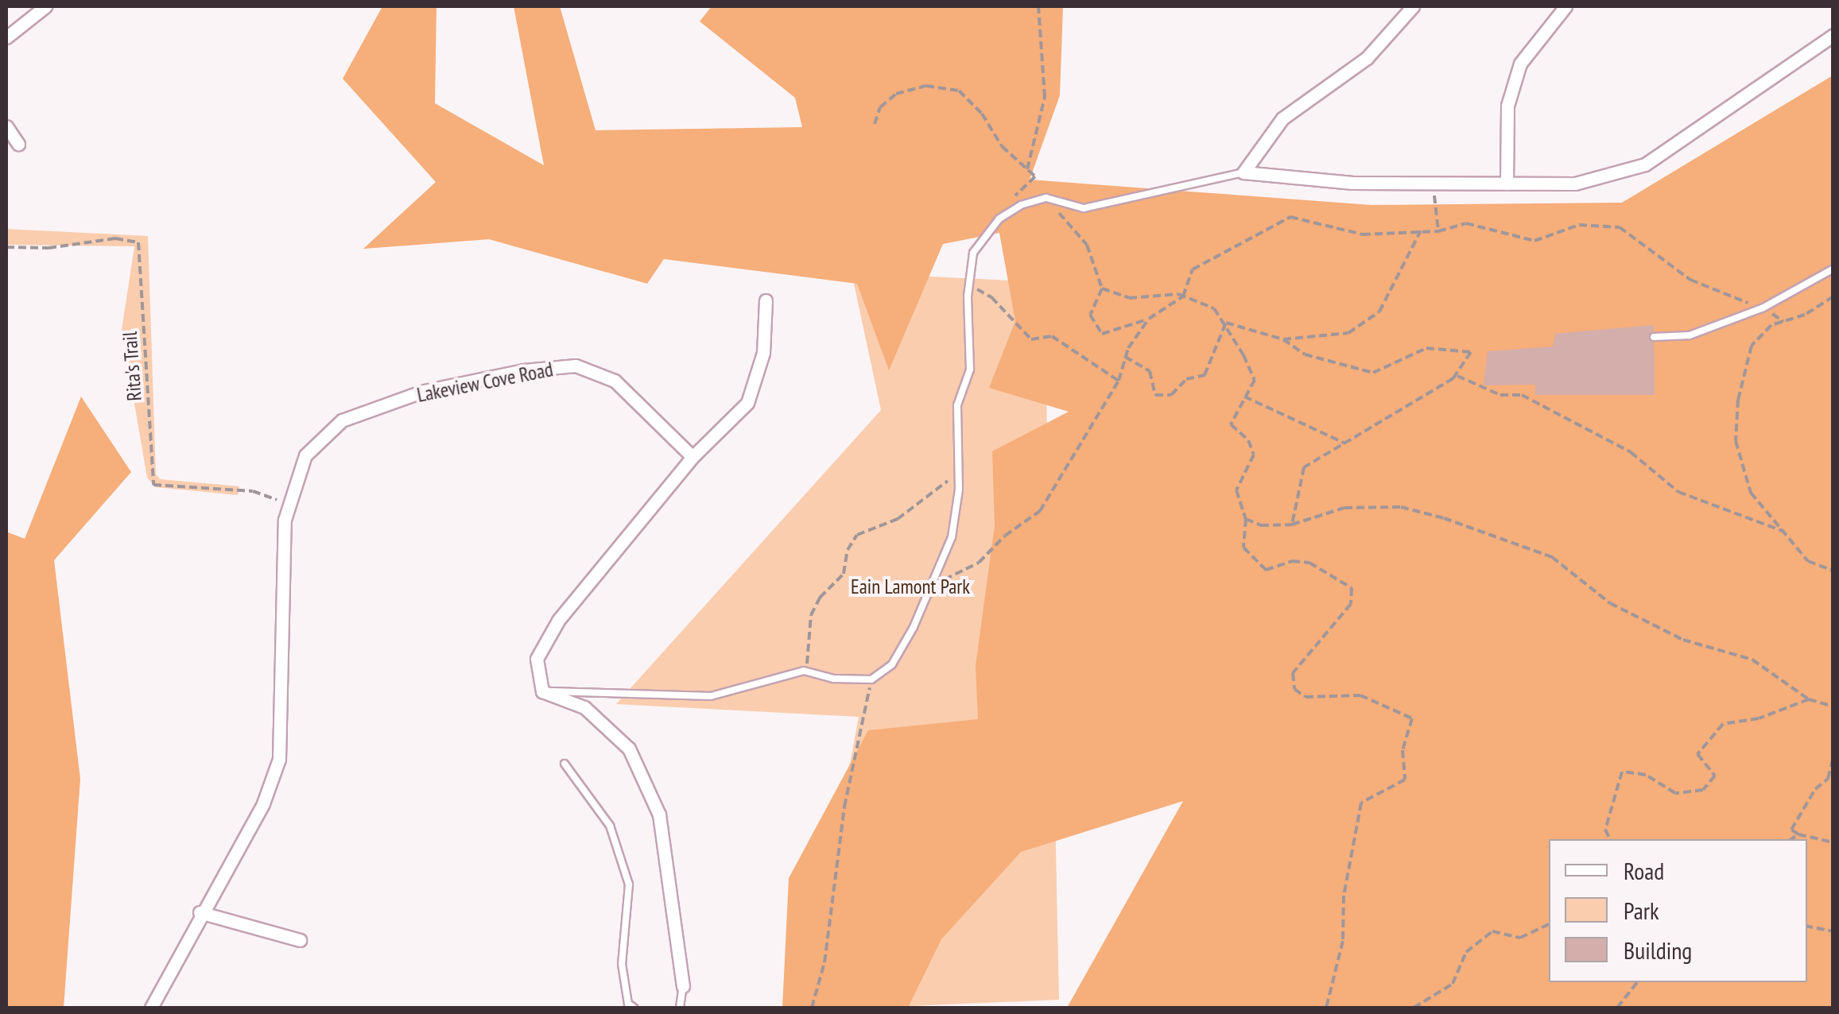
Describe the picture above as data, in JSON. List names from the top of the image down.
{
  "streets": {
    "street": ["Lakeview Cove Road"],
    "path": ["Rita's Trail"]
  },
  "crossings": [
    ["Rita's Trail", "Lakeview Cove Road"]
  ],
  "parks": ["Eain Lamont Park"],
  "legend": ["Road", "Park", "Building"]
}
